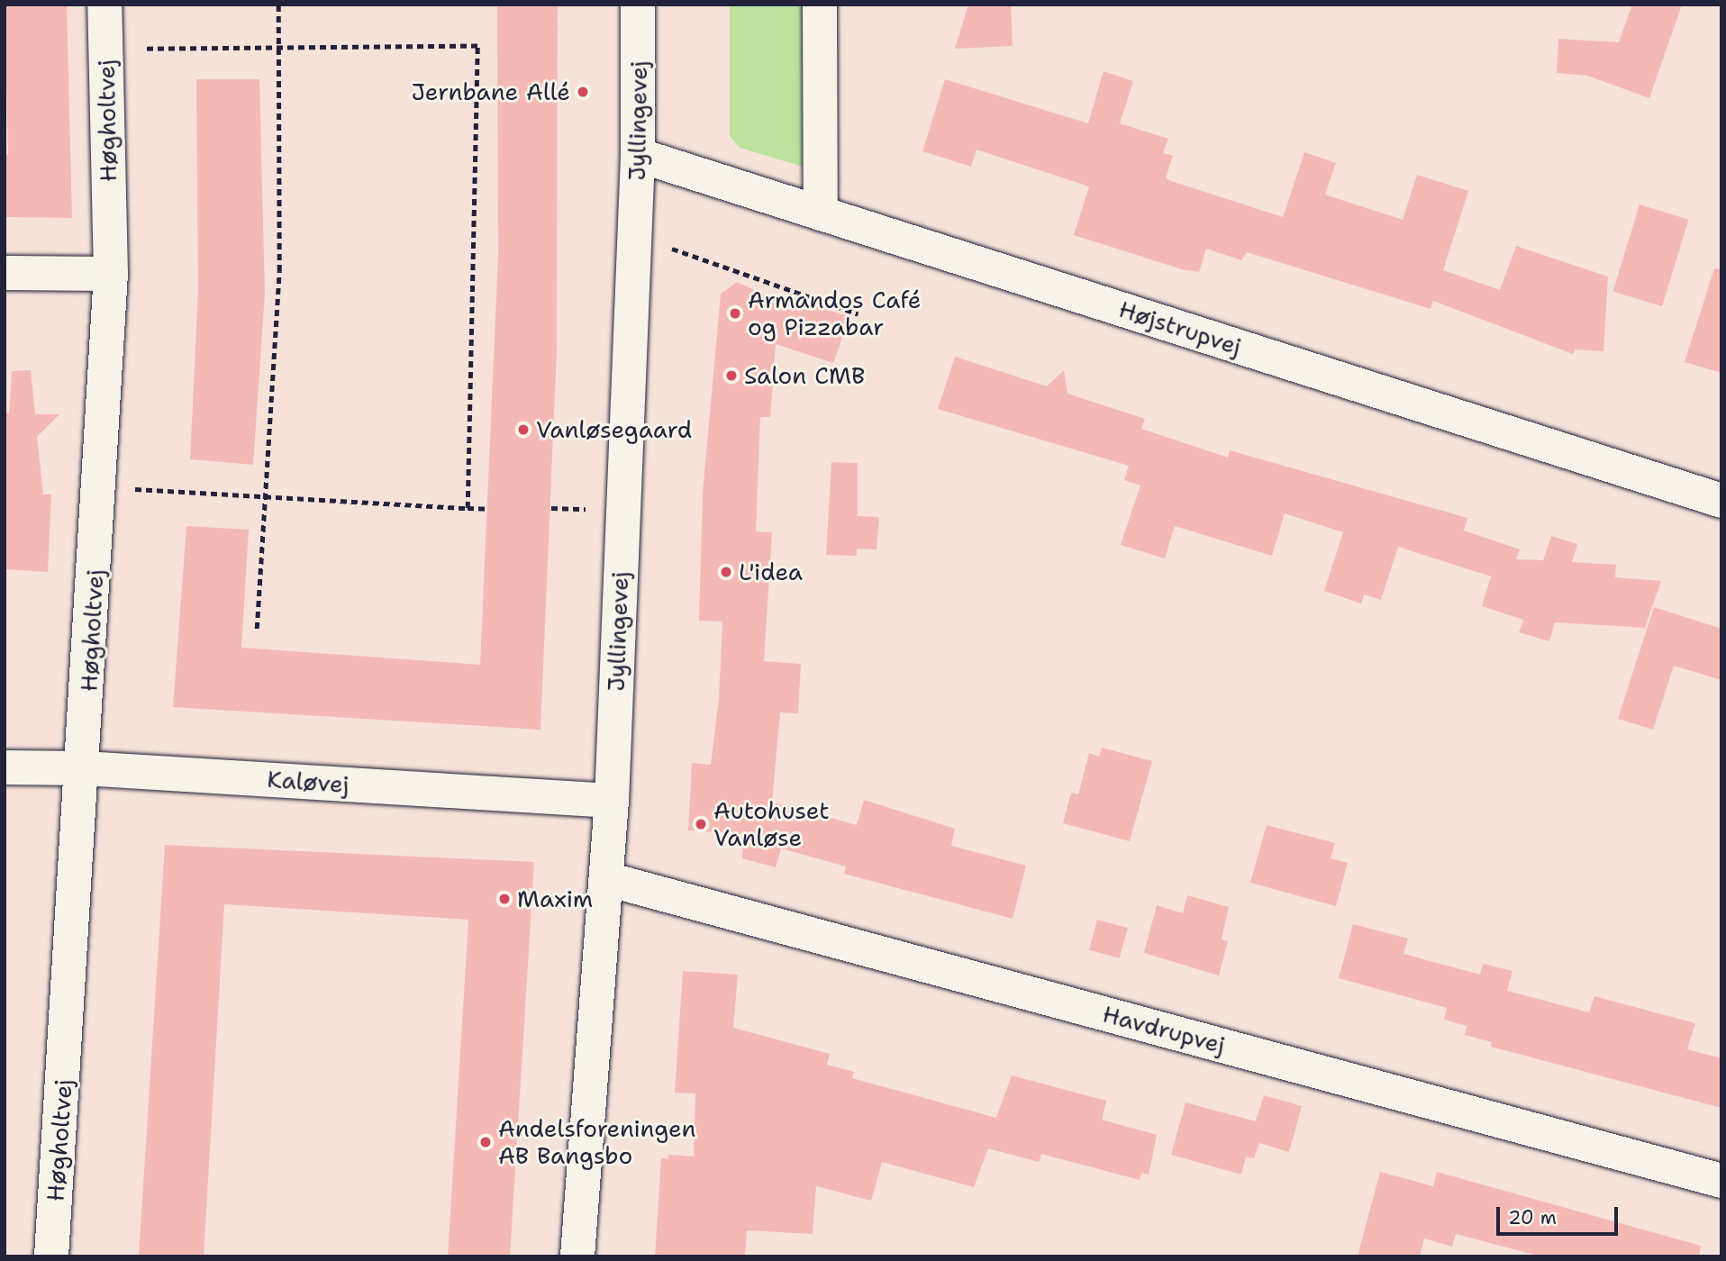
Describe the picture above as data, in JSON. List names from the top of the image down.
{
  "streets": {
    "street": [
      "Høgholtvej",
      "Jyllingevej",
      "Højstrupvej",
      "Kaløvej",
      "Havdrupvej"
    ]
  },
  "crossings": [
    ["Høgholtvej", "Kaløvej"],
    ["Jyllingevej", "Højstrupvej"],
    ["Jyllingevej", "Kaløvej"],
    ["Jyllingevej", "Havdrupvej"]
  ],
  "places": [
    "Jernbane Allé",
    "Armandos Café og Pizzabar",
    "Salon CMB",
    "Vanløsegaard",
    "L'idea",
    "Autohuset Vanløse",
    "Maxim",
    "Andelsforeningen AB Bangsbo"
  ],
  "scale_bar": "20 m"
}
